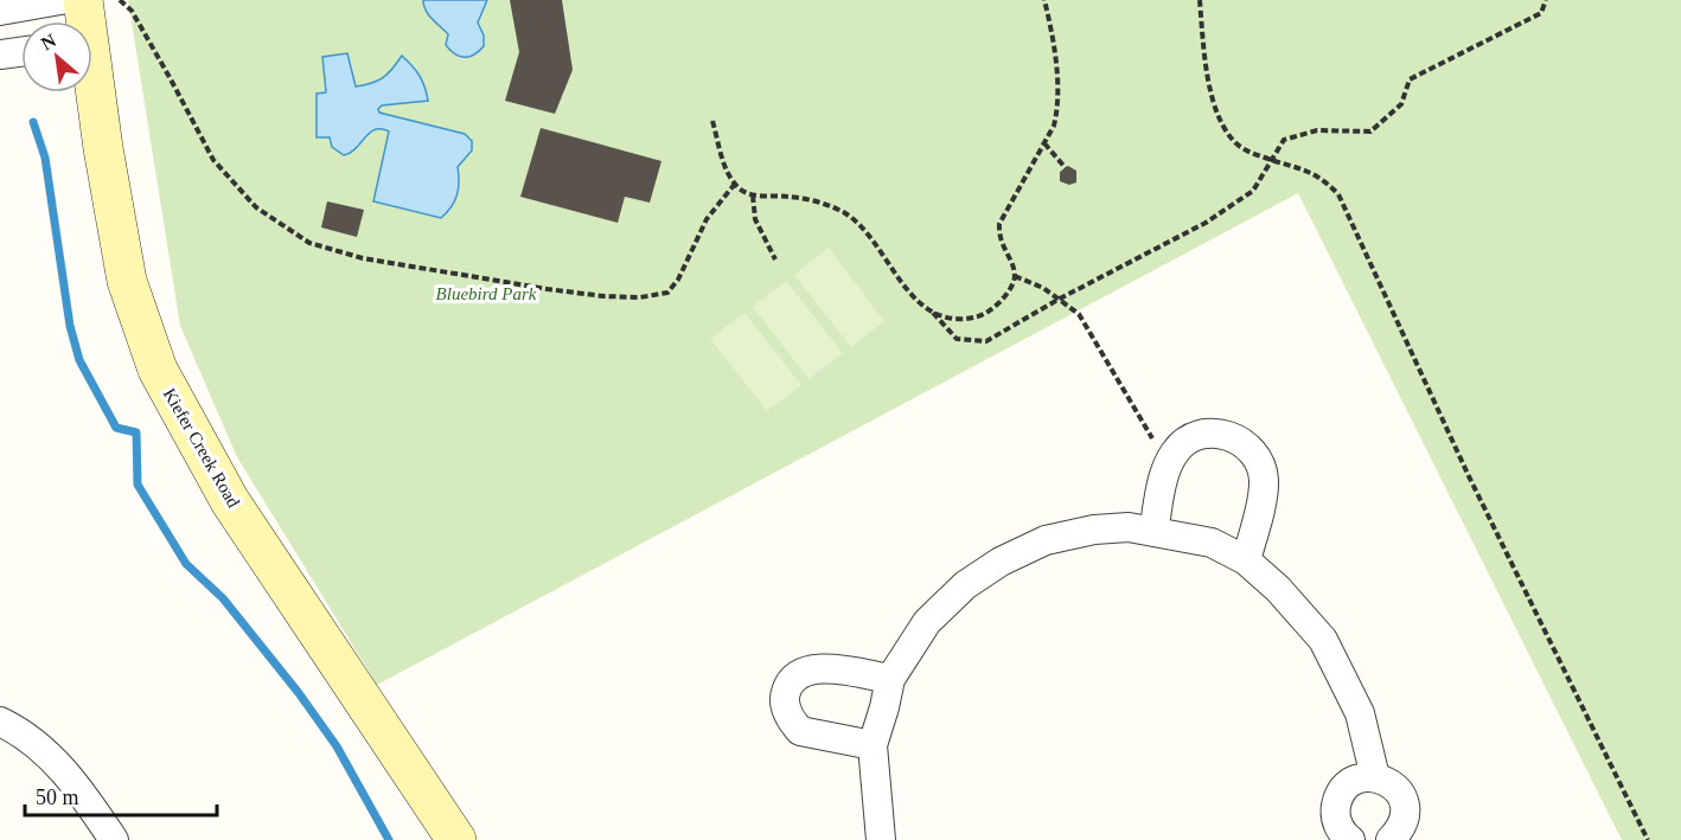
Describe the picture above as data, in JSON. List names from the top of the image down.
{
  "streets": {
    "street": ["Kiefer Creek Road"]
  },
  "parks": ["Bluebird Park"],
  "scale_bar": "50 m",
  "north": "top left"
}
